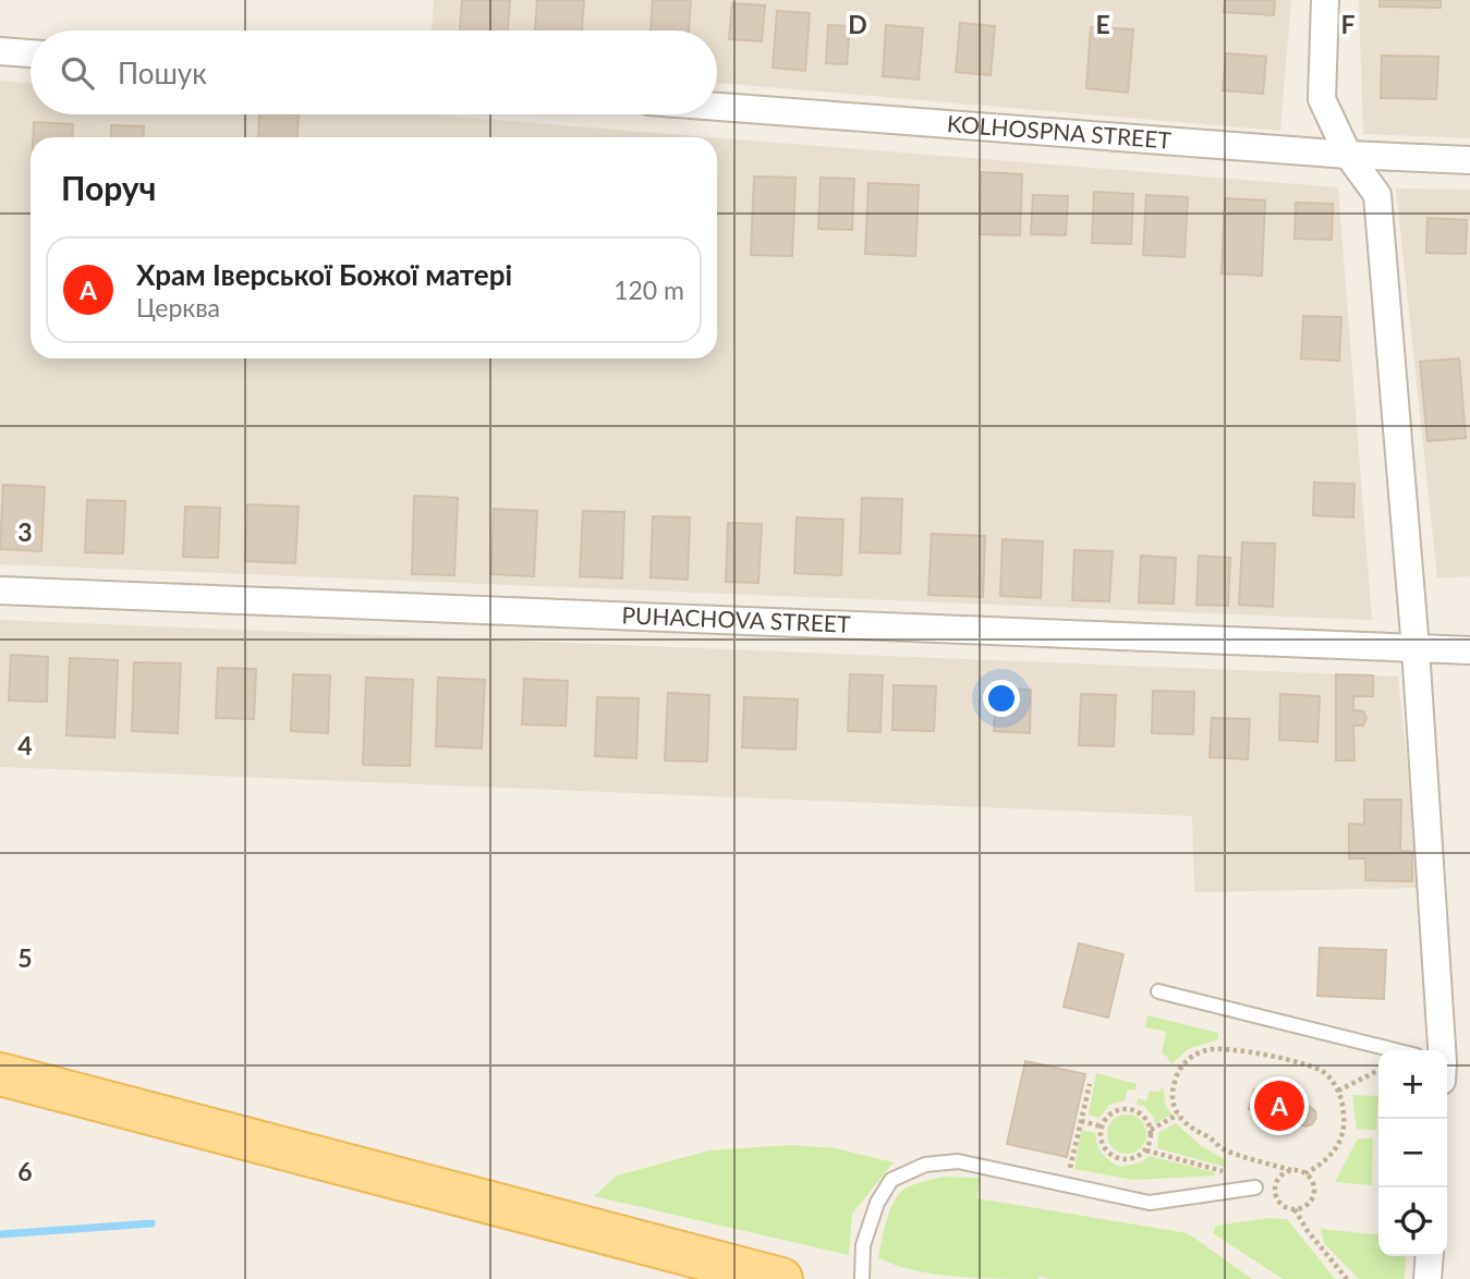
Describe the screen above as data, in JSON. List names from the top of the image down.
{
  "streets": {
    "street": ["KOLHOSPNA STREET", "PUHACHOVA STREET"]
  },
  "page": {
    "search": "Пошук",
    "heading": "Поруч",
    "list": [
      {
        "mark": "A",
        "name": "Храм Іверської Божої матері",
        "note": "Церква",
        "value": "120 m"
      }
    ],
    "map_buttons": ["+", "−"],
    "pins": "A"
  },
  "grid": {
    "columns": ["D", "E", "F"],
    "rows": [
      "3",
      "4",
      "5",
      "6"
    ]
  }
}
